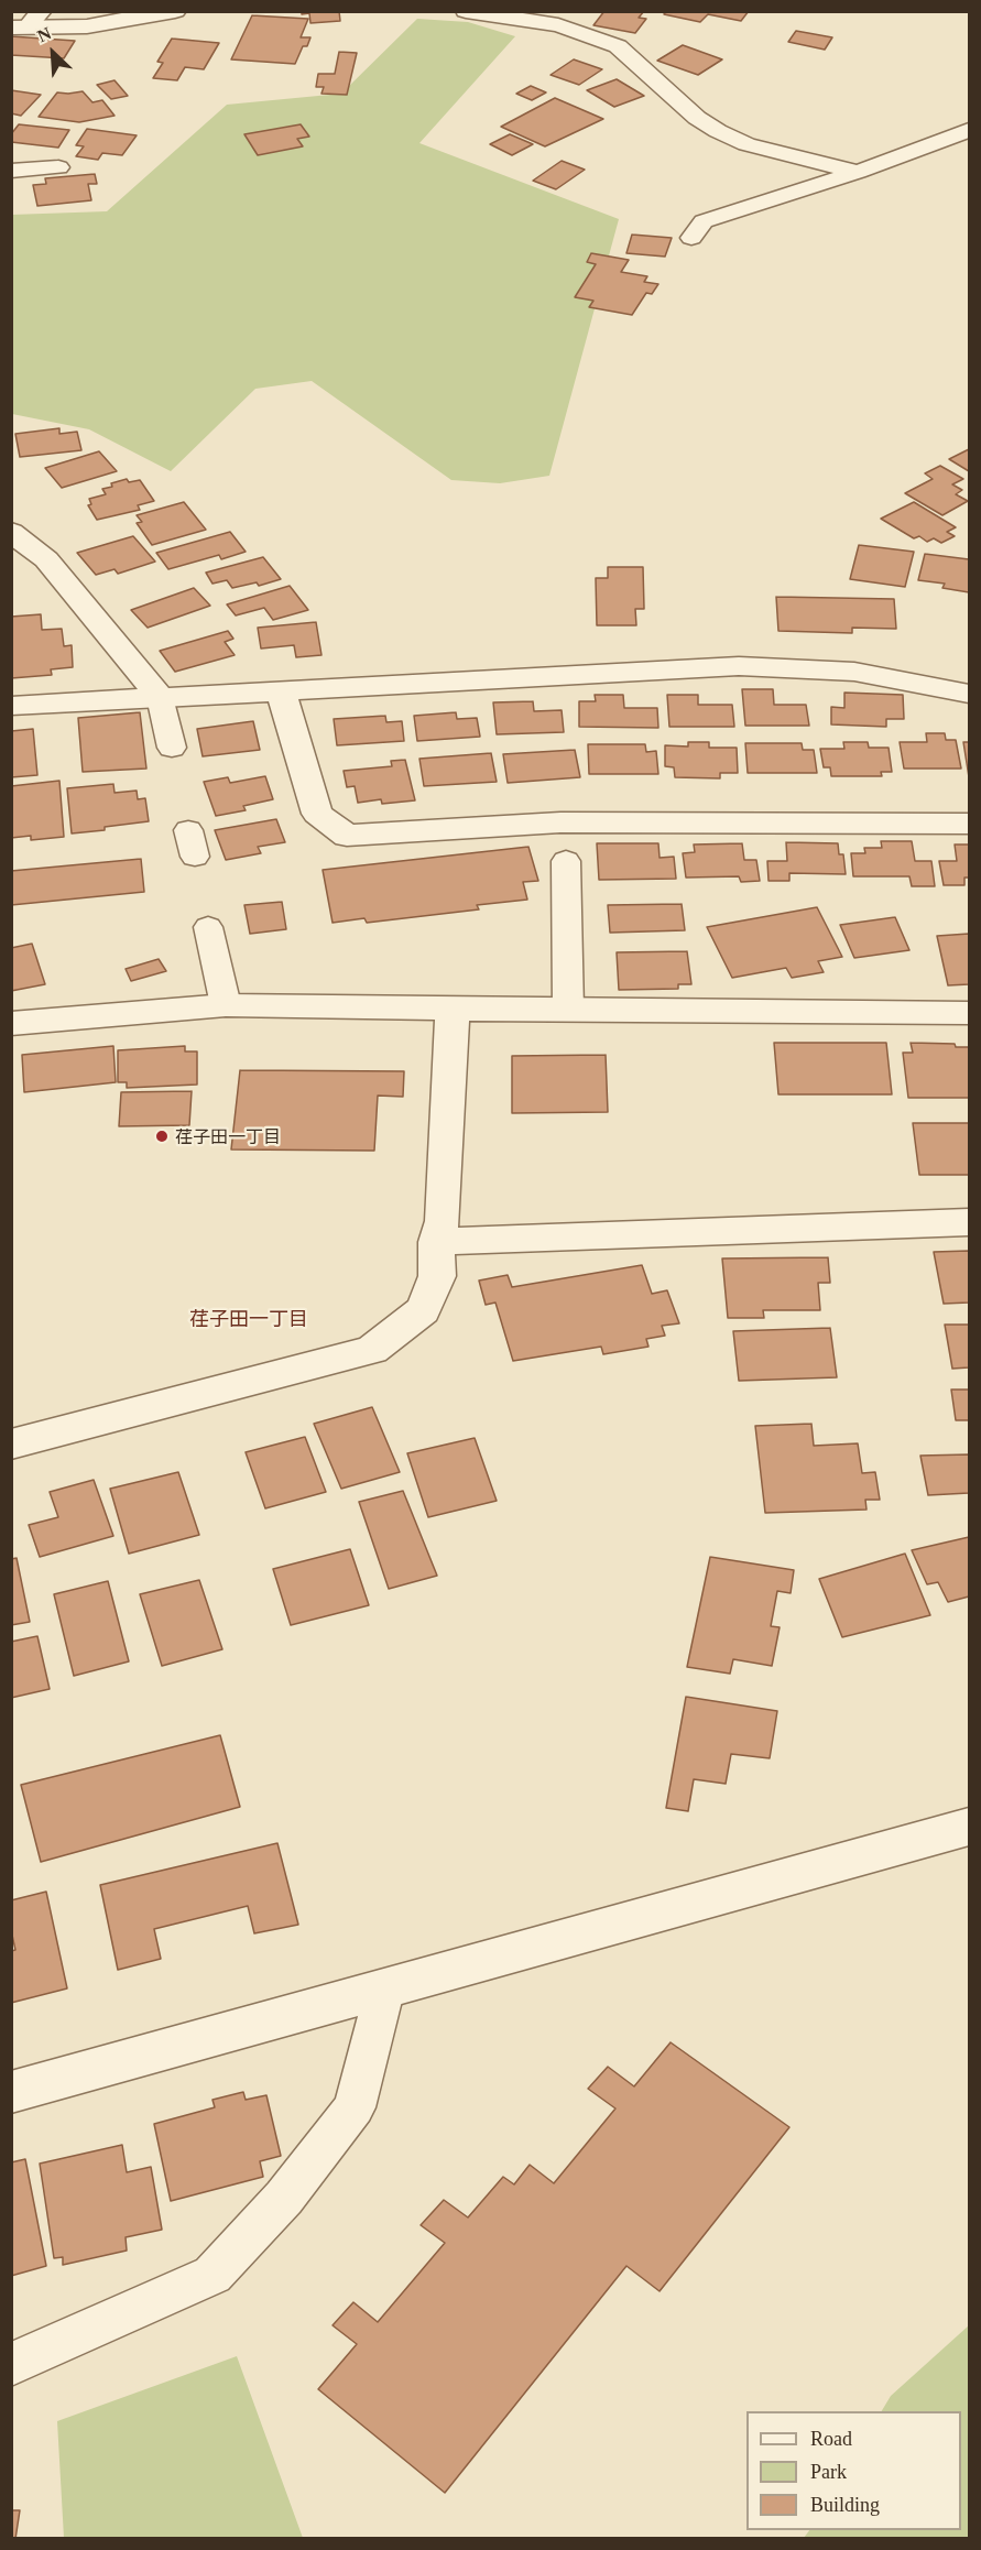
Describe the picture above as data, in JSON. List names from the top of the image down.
{
  "districts": ["荏子田一丁目"],
  "places": ["荏子田一丁目"],
  "legend": ["Road", "Park", "Building"],
  "north": "top left"
}
